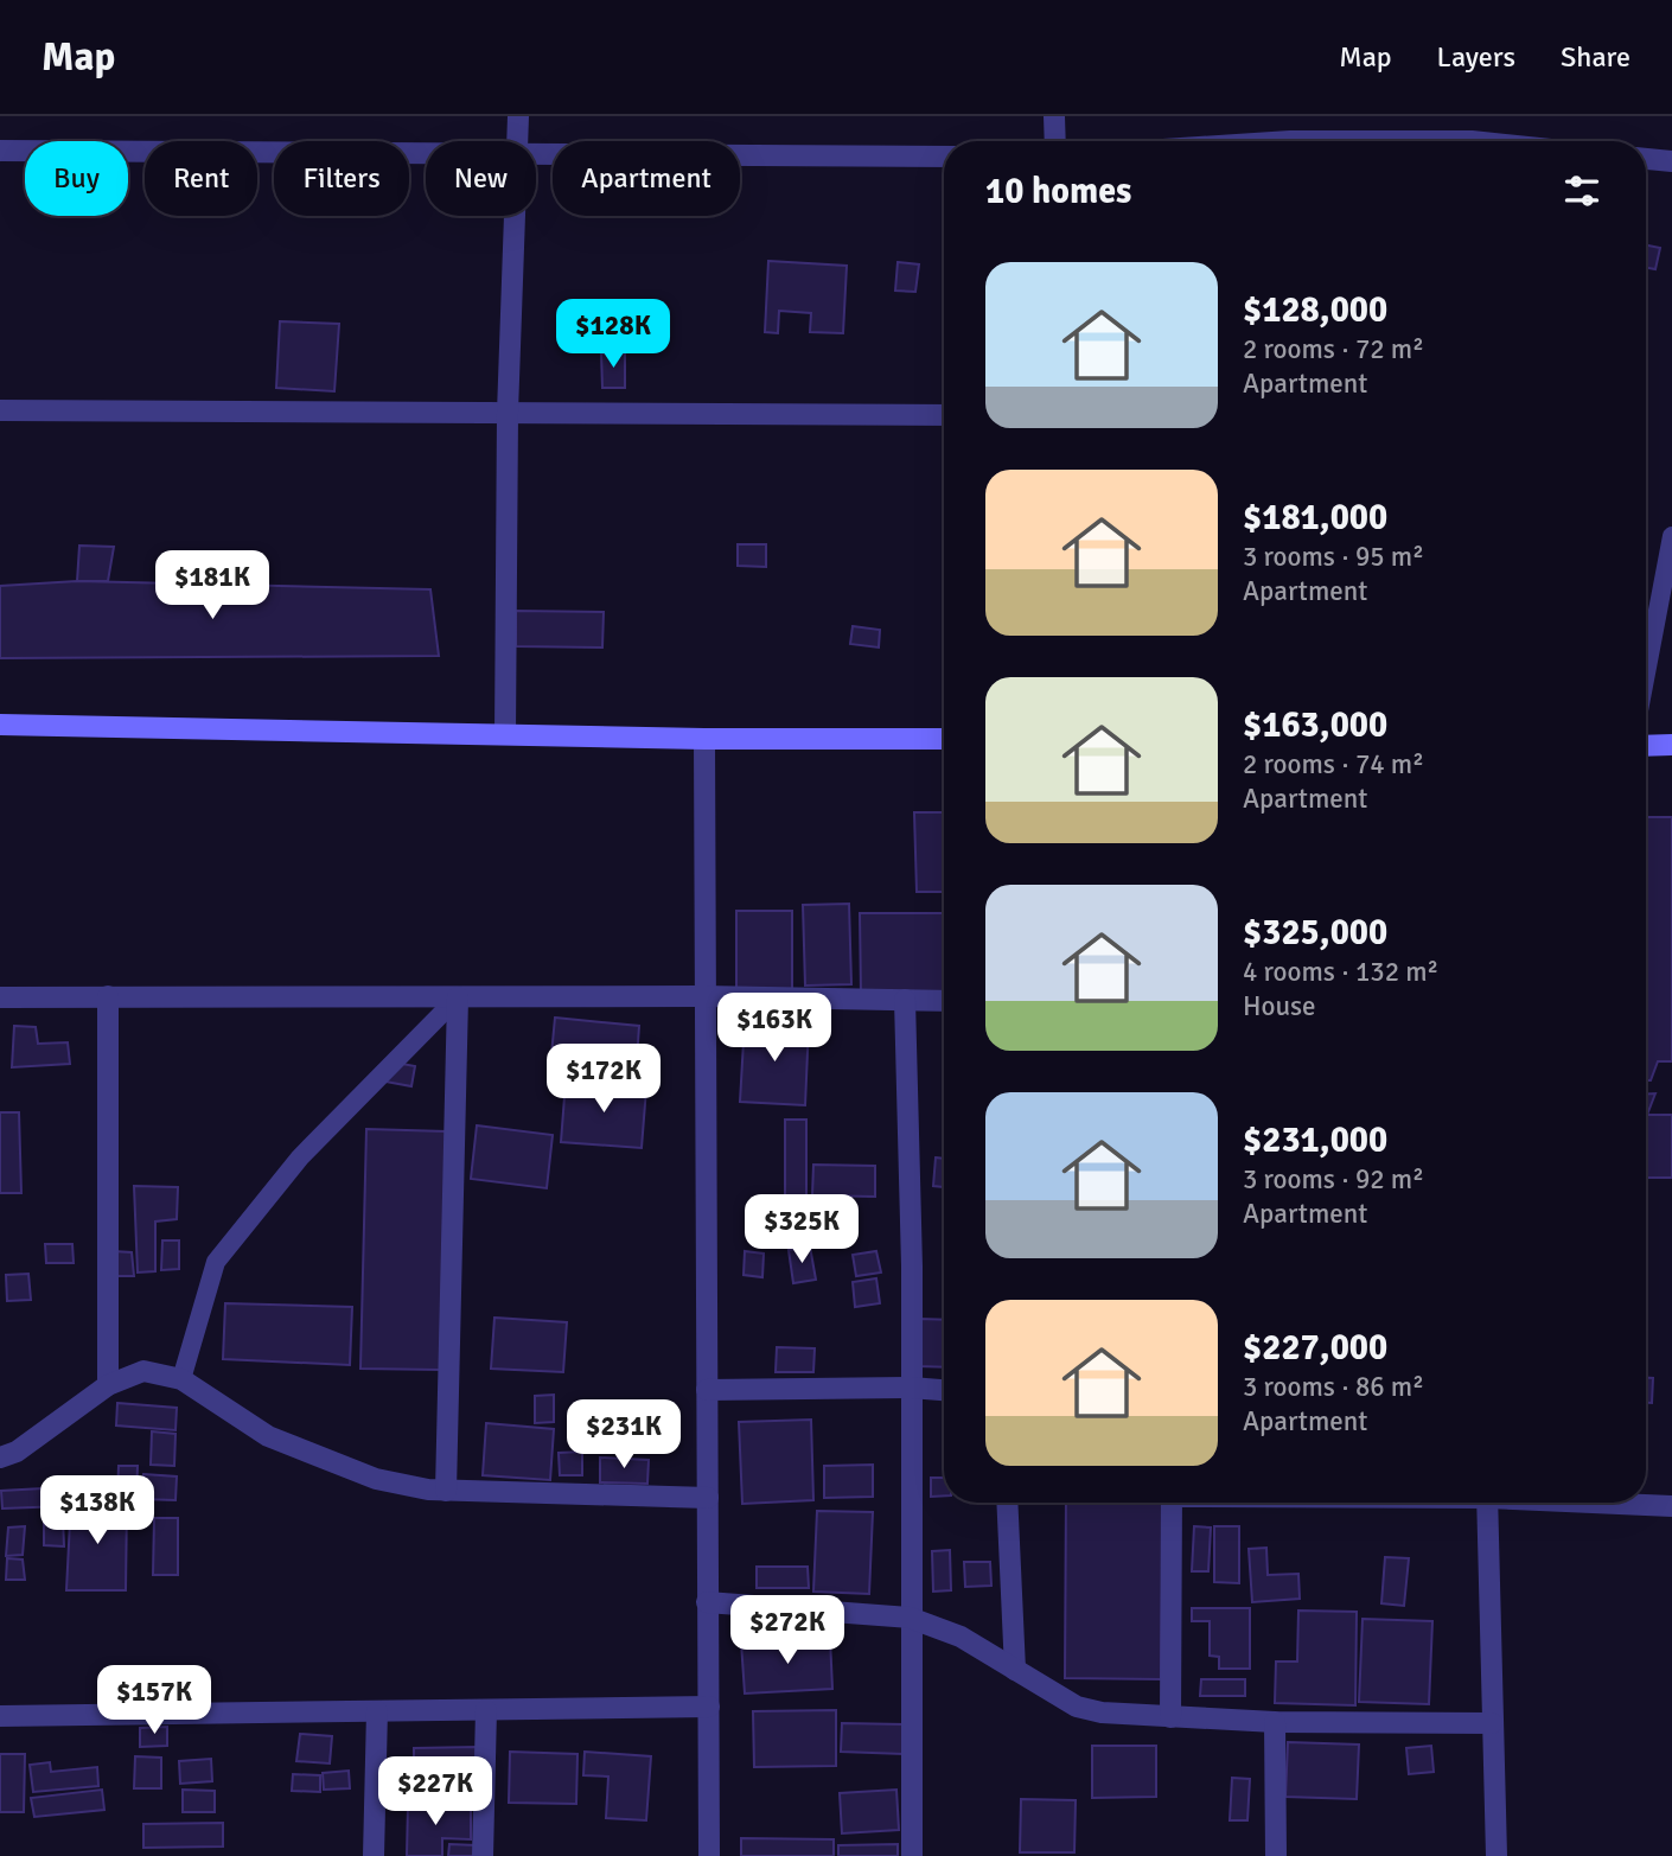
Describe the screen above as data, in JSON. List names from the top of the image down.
{
  "page": {
    "header": "Map",
    "nav": ["Map", "Layers", "Share"],
    "chip": [
      "Buy",
      "Rent",
      "Filters",
      "New",
      "Apartment"
    ],
    "heading": "10 homes",
    "list": [
      {
        "name": "$128,000",
        "note": "2 rooms · 72 m² · Apartment"
      },
      {
        "name": "$181,000",
        "note": "3 rooms · 95 m² · Apartment"
      },
      {
        "name": "$163,000",
        "note": "2 rooms · 74 m² · Apartment"
      },
      {
        "name": "$325,000",
        "note": "4 rooms · 132 m² · House"
      },
      {
        "name": "$231,000",
        "note": "3 rooms · 92 m² · Apartment"
      },
      {
        "name": "$227,000",
        "note": "3 rooms · 86 m² · Apartment"
      }
    ],
    "price": [
      "$128K",
      "$181K",
      "$163K",
      "$172K",
      "$325K",
      "$231K",
      "$138K",
      "$272K",
      "$157K",
      "$227K"
    ]
  }
}
